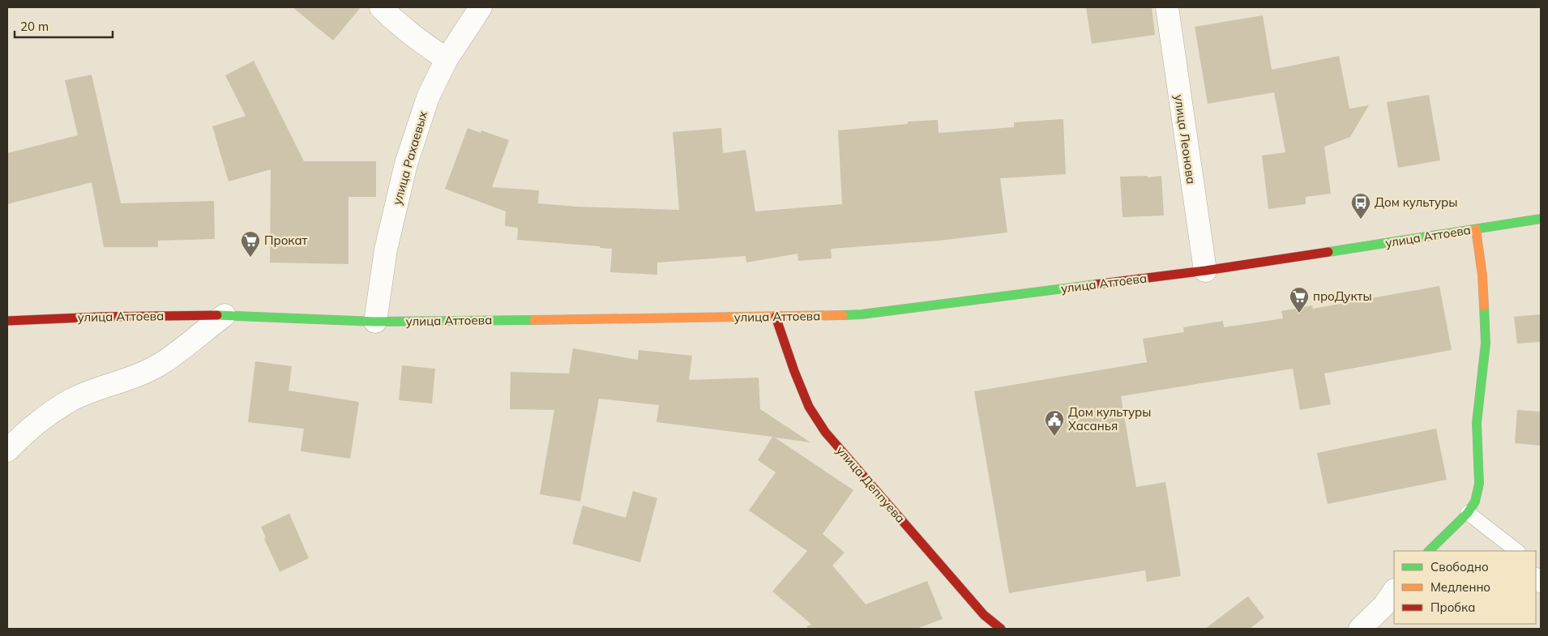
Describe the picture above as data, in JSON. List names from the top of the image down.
{
  "streets": {
    "street": [
      "улица Леонова",
      "улица Рахаевых",
      "улица Аттоева",
      "улица Деппуева"
    ]
  },
  "crossings": [
    ["улица Леонова", "улица Аттоева"],
    ["улица Рахаевых", "улица Аттоева"],
    ["улица Аттоева", "улица Деппуева"]
  ],
  "places": {
    "bus stop": ["Дом культуры"],
    "supermarket": ["Прокат", "проДукты"],
    "public building": ["Дом культуры Хасанья"]
  },
  "legend": ["Свободно", "Медленно", "Пробка"],
  "scale_bar": "20 m"
}
